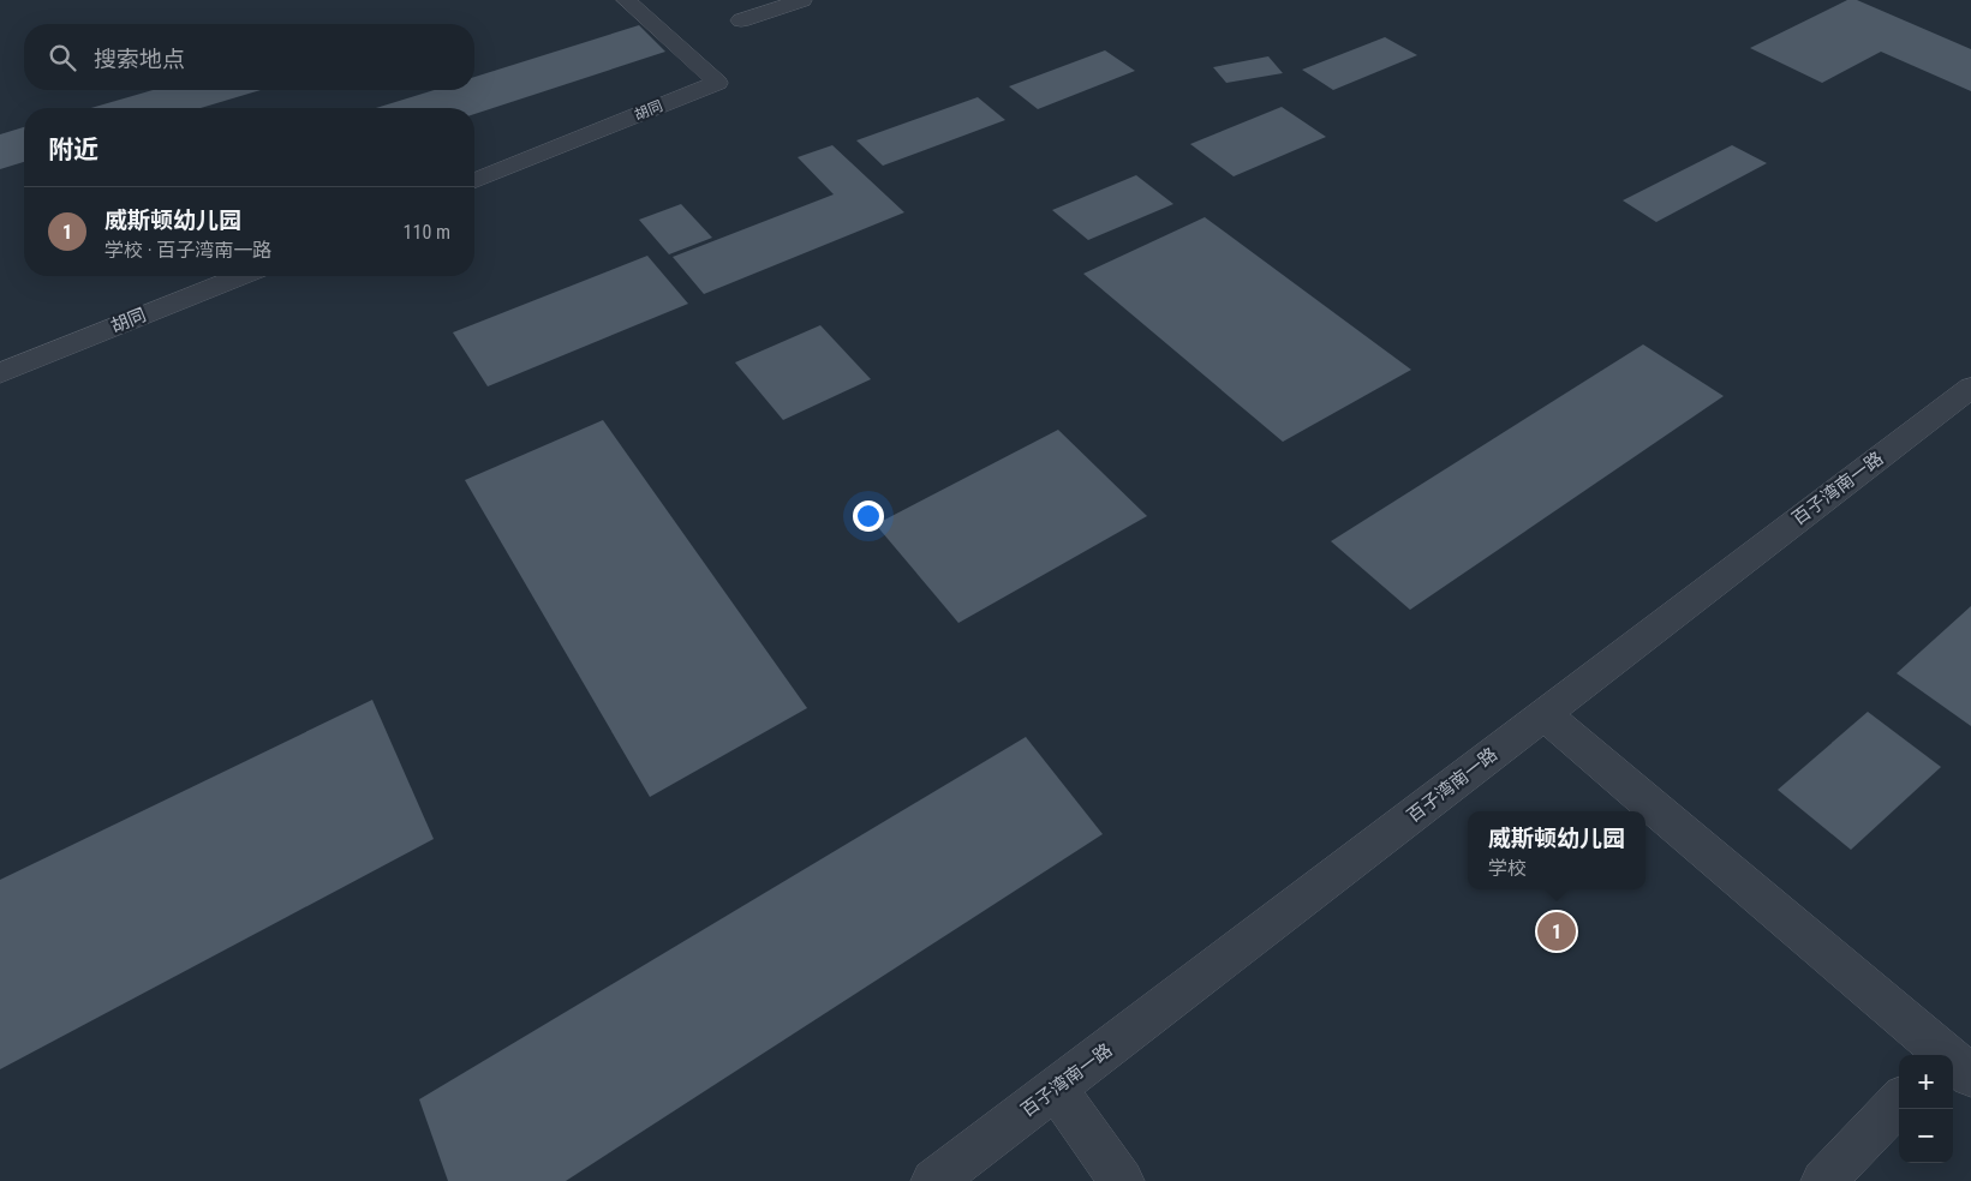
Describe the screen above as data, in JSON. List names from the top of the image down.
{
  "streets": {
    "street": ["胡同", "百子湾南一路"]
  },
  "page": {
    "search": "搜索地点",
    "heading": "附近",
    "list": [
      {
        "mark": "1",
        "name": "威斯顿幼儿园",
        "note": "学校 · 百子湾南一路",
        "value": "110 m"
      }
    ],
    "popup": ["威斯顿幼儿园", "学校"],
    "pins": "1",
    "map_buttons": ["+", "−"]
  }
}
